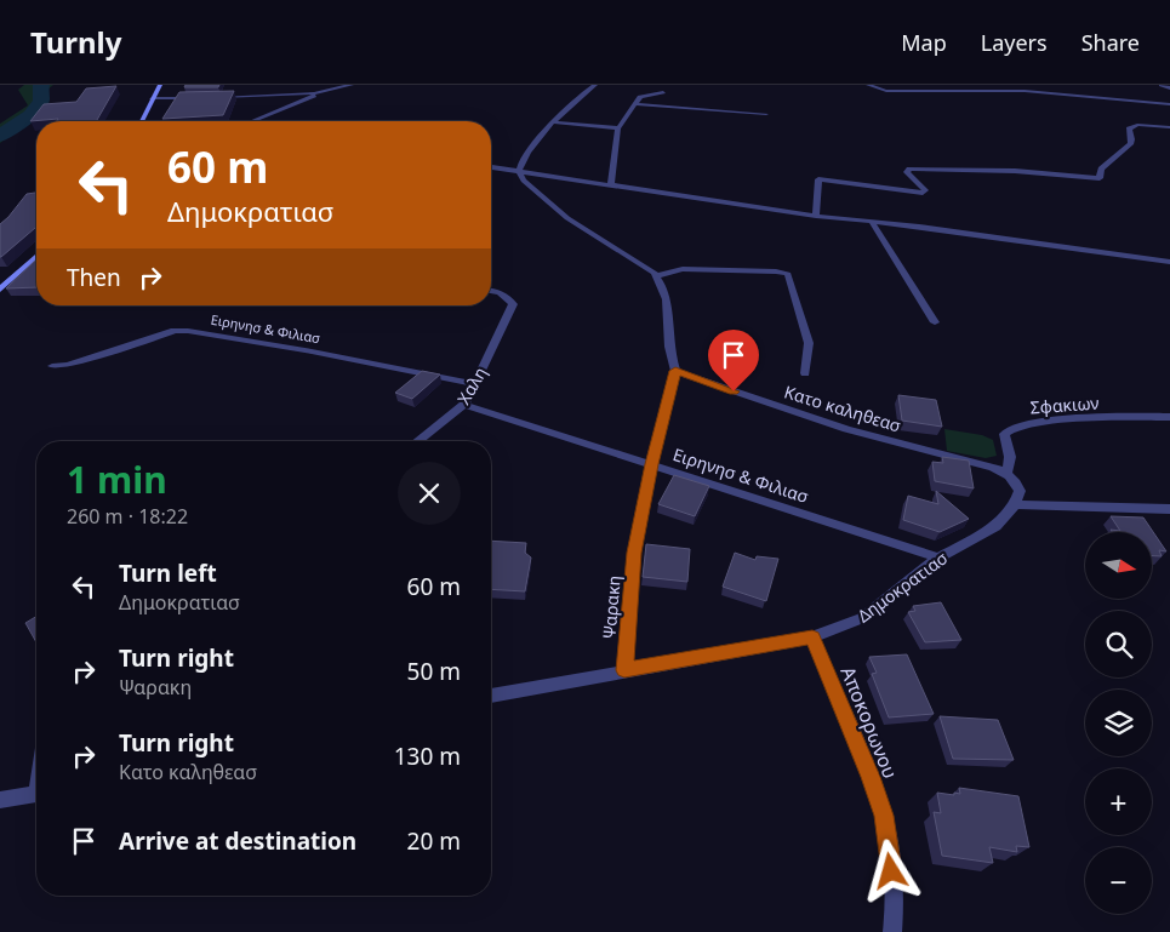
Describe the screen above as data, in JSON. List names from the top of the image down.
{
  "streets": {
    "street": [
      "Ειρηνησ & Φιλιασ",
      "Χαλη",
      "Σφακιων",
      "Κατο καληθεασ",
      "Δημοκρατιασ",
      "Ψαρακη",
      "Αποκορωνου"
    ]
  },
  "crossings": [
    ["Ειρηνησ & Φιλιασ", "Χαλη"],
    ["Ειρηνησ & Φιλιασ", "Δημοκρατιασ"],
    ["Ειρηνησ & Φιλιασ", "Ψαρακη"],
    ["Σφακιων", "Κατο καληθεασ"],
    ["Κατο καληθεασ", "Ψαρακη"],
    ["Δημοκρατιασ", "Ψαρακη"],
    ["Δημοκρατιασ", "Αποκορωνου"]
  ],
  "north": "right",
  "page": {
    "header": "Turnly",
    "nav": ["Map", "Layers", "Share"],
    "turn": ["60 m", "Δημοκρατιασ"],
    "then": "Then",
    "heading": ["1 min", "260 m · 18:22"],
    "map_buttons": ["+", "−"],
    "list": [
      {
        "name": "Turn left",
        "note": "Δημοκρατιασ",
        "value": "60 m"
      },
      {
        "name": "Turn right",
        "note": "Ψαρακη",
        "value": "50 m"
      },
      {
        "name": "Turn right",
        "note": "Κατο καληθεασ",
        "value": "130 m"
      },
      {
        "name": "Arrive at destination",
        "value": "20 m"
      }
    ]
  }
}
